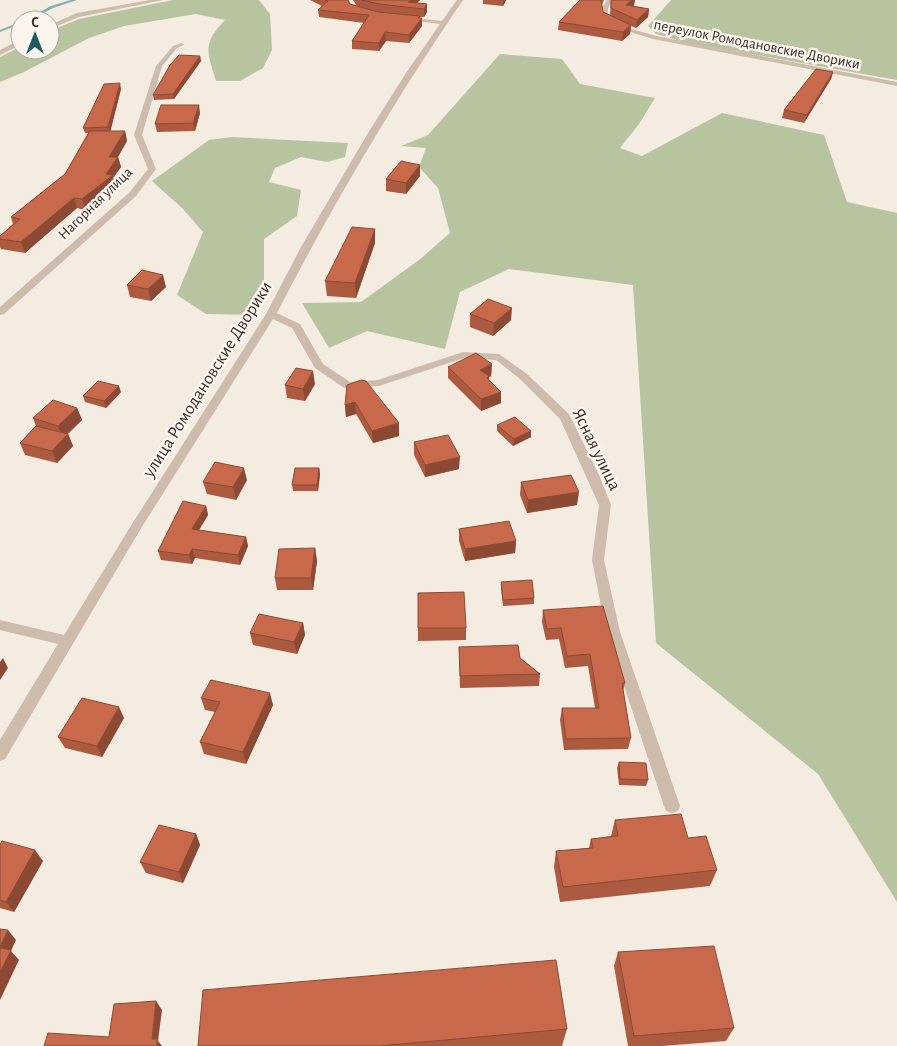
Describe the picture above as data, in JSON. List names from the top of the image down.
{
  "streets": {
    "street": [
      "переулок Ромодановские Дворики",
      "Нагорная улица",
      "улица Ромодановские Дворики",
      "Ясная улица"
    ]
  },
  "crossings": [
    ["улица Ромодановские Дворики", "Ясная улица"]
  ],
  "north": "top"
}
